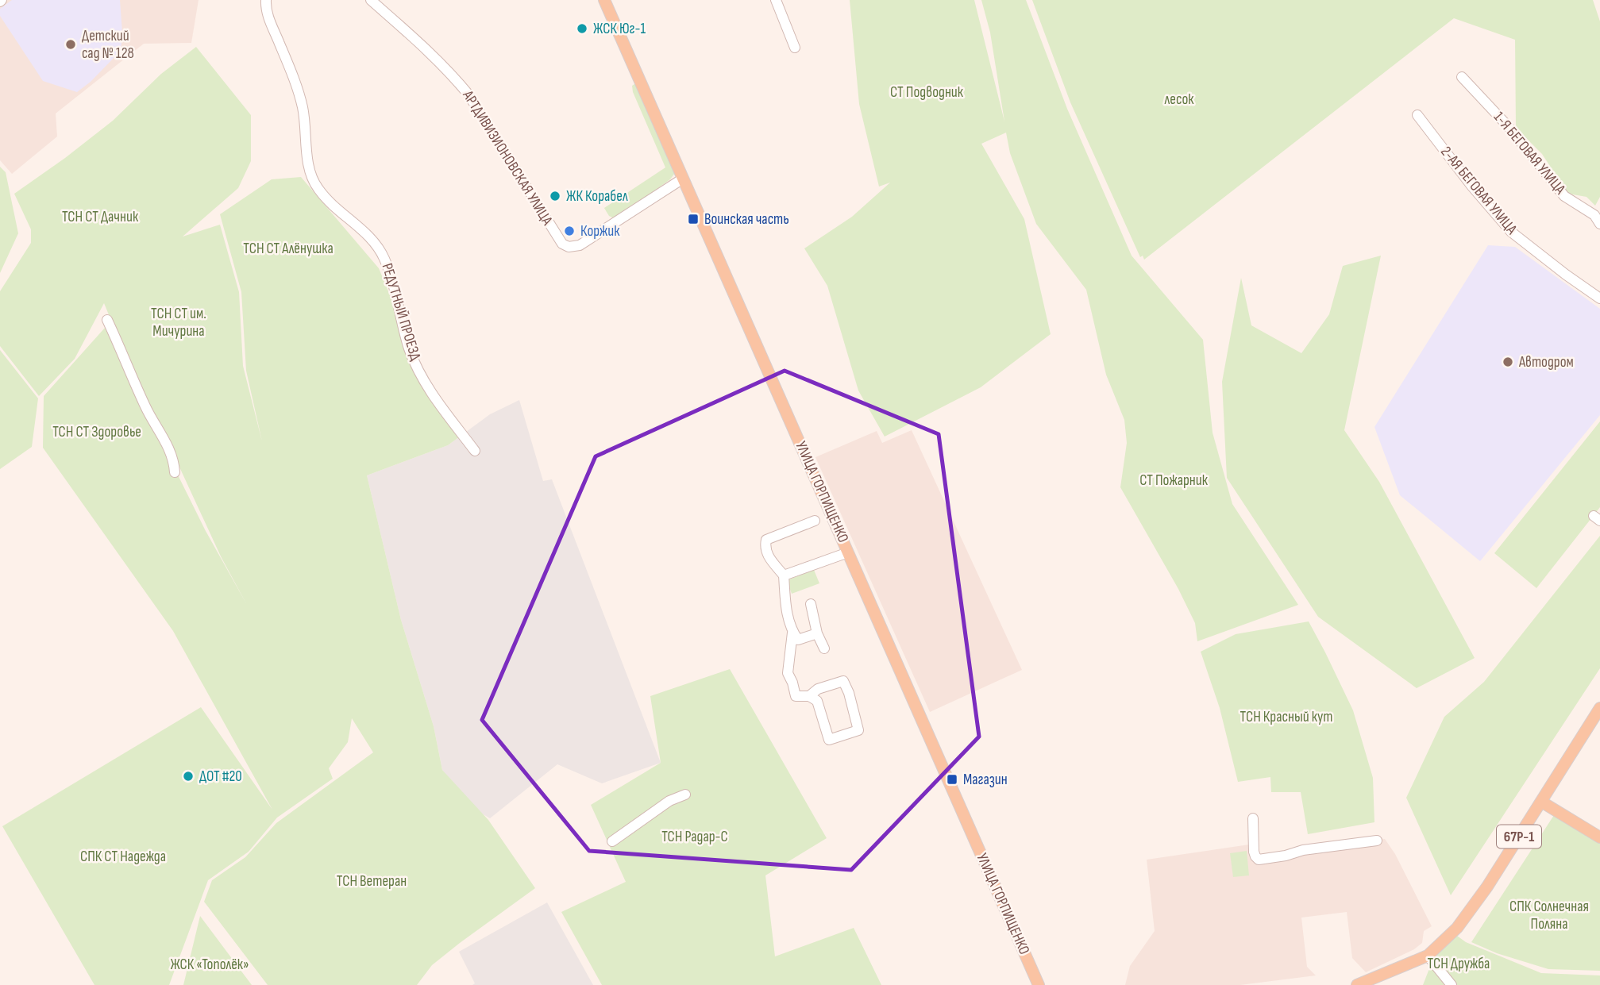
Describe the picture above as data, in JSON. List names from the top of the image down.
{
  "streets": {
    "main road": ["УЛИЦА ГОРПИЩЕНКО", "67Р-1"],
    "street": [
      "1-Я БЕГОВАЯ УЛИЦА",
      "АРТДИВИЗИОНОВСКАЯ УЛИЦА",
      "2-АЯ БЕГОВАЯ УЛИЦА",
      "РЕДУТНЫЙ ПРОЕЗД"
    ]
  },
  "crossings": [
    ["АРТДИВИЗИОНОВСКАЯ УЛИЦА", "УЛИЦА ГОРПИЩЕНКО"]
  ],
  "parks": [
    "СТ Подводник",
    "лесок",
    "ТСН СТ Дачник",
    "ТСН СТ Алёнушка",
    "ТСН СТ им. Мичурина",
    "ТСН СТ Здоровье",
    "СТ Пожарник",
    "ТСН Красный кут",
    "ТСН Радар-С",
    "СПК СТ Надежда",
    "ТСН Ветеран",
    "СПК Солнечная Поляна",
    "ТСН Дружба",
    "ЖСК «Тополёк»"
  ],
  "places": {
    "other": [
      "ЖСК Юг-1",
      "Детский сад № 128",
      "ЖК Корабел",
      "Коржик",
      "Автодром",
      "ДОТ #20"
    ],
    "transit": ["Воинская часть", "Магазин"]
  }
}
